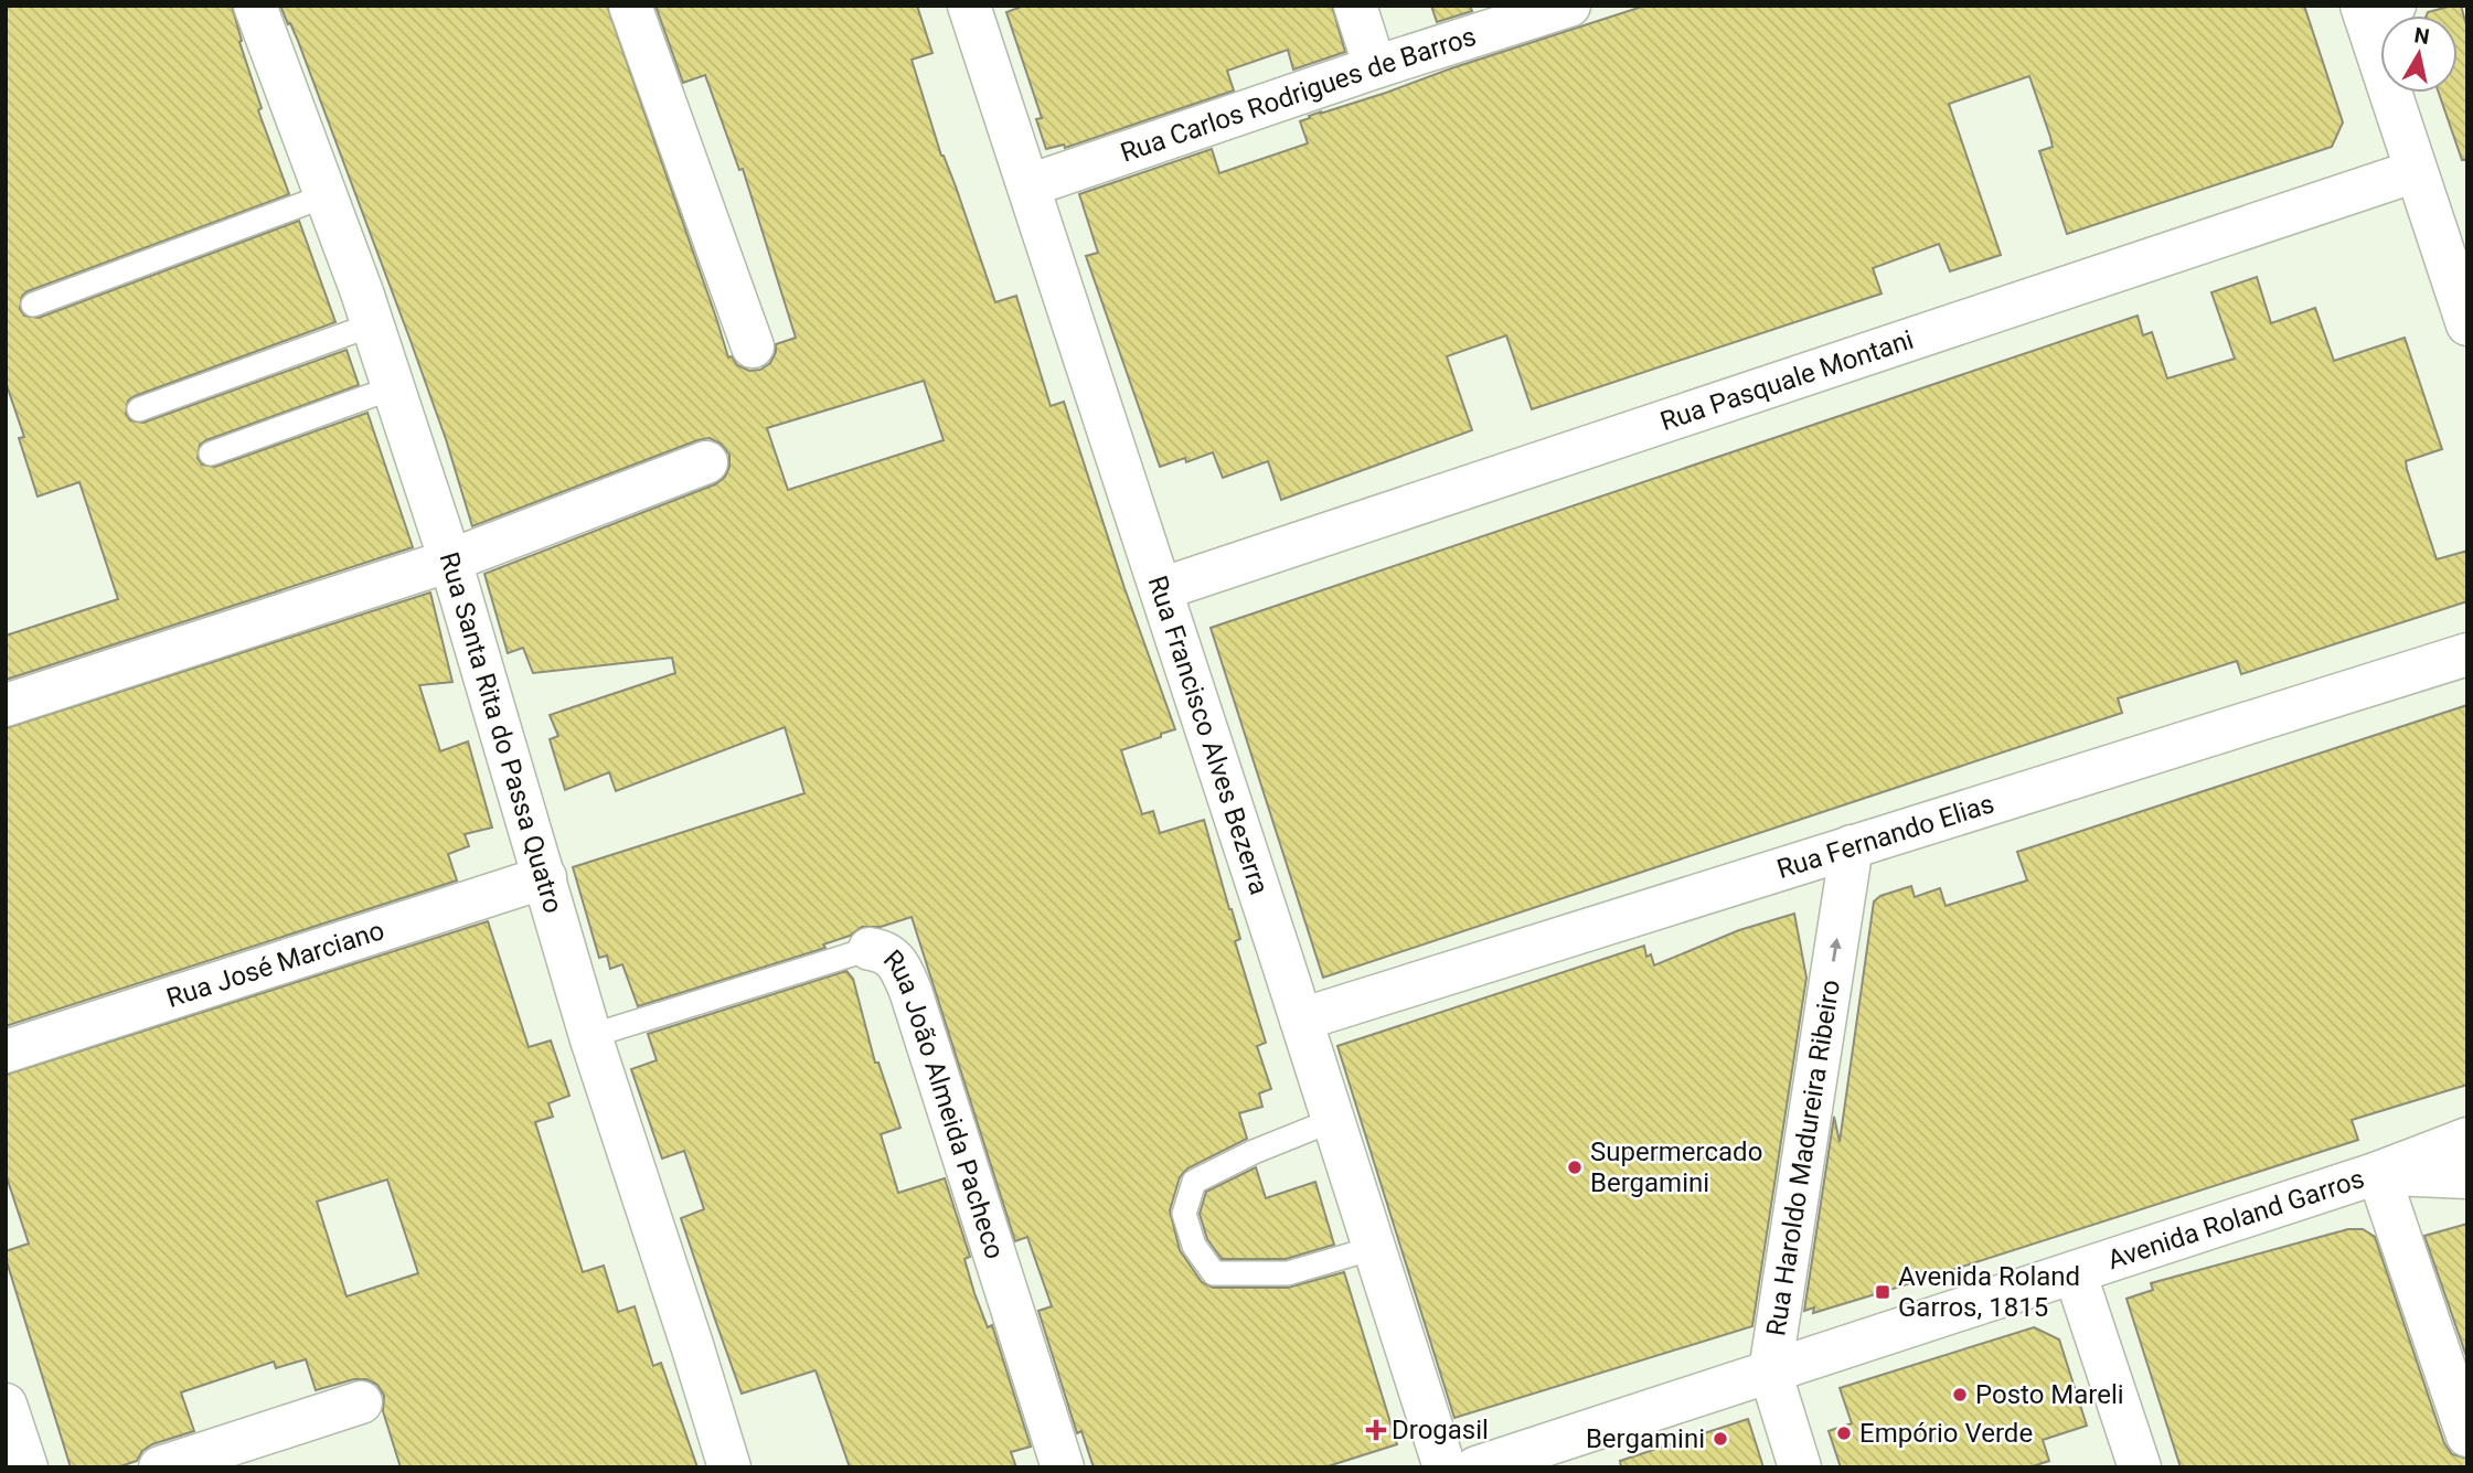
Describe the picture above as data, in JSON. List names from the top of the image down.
{
  "streets": {
    "street": [
      "Rua Carlos Rodrigues de Barros",
      "Rua Pasquale Montani",
      "Rua Santa Rita do Passa Quatro",
      "Rua Francisco Alves Bezerra",
      "Rua Fernando Elias",
      "Rua José Marciano",
      "Rua João Almeida Pacheco",
      "Rua Haroldo Madureira Ribeiro",
      "Avenida Roland Garros"
    ]
  },
  "crossings": [
    ["Rua Carlos Rodrigues de Barros", "Rua Francisco Alves Bezerra"],
    ["Rua Pasquale Montani", "Rua Francisco Alves Bezerra"],
    ["Rua Santa Rita do Passa Quatro", "Rua José Marciano"],
    ["Rua Santa Rita do Passa Quatro", "Rua João Almeida Pacheco"],
    ["Rua Francisco Alves Bezerra", "Rua Fernando Elias"],
    ["Rua Fernando Elias", "Rua Haroldo Madureira Ribeiro"],
    ["Rua Haroldo Madureira Ribeiro", "Avenida Roland Garros"]
  ],
  "one_way": ["Rua Haroldo Madureira Ribeiro"],
  "places": {
    "other": [
      "Supermercado Bergamini",
      "Posto Mareli",
      "Empório Verde",
      "Bergamini"
    ],
    "transit": ["Avenida Roland Garros, 1815"],
    "health": ["Drogasil"]
  },
  "north": "top"
}
